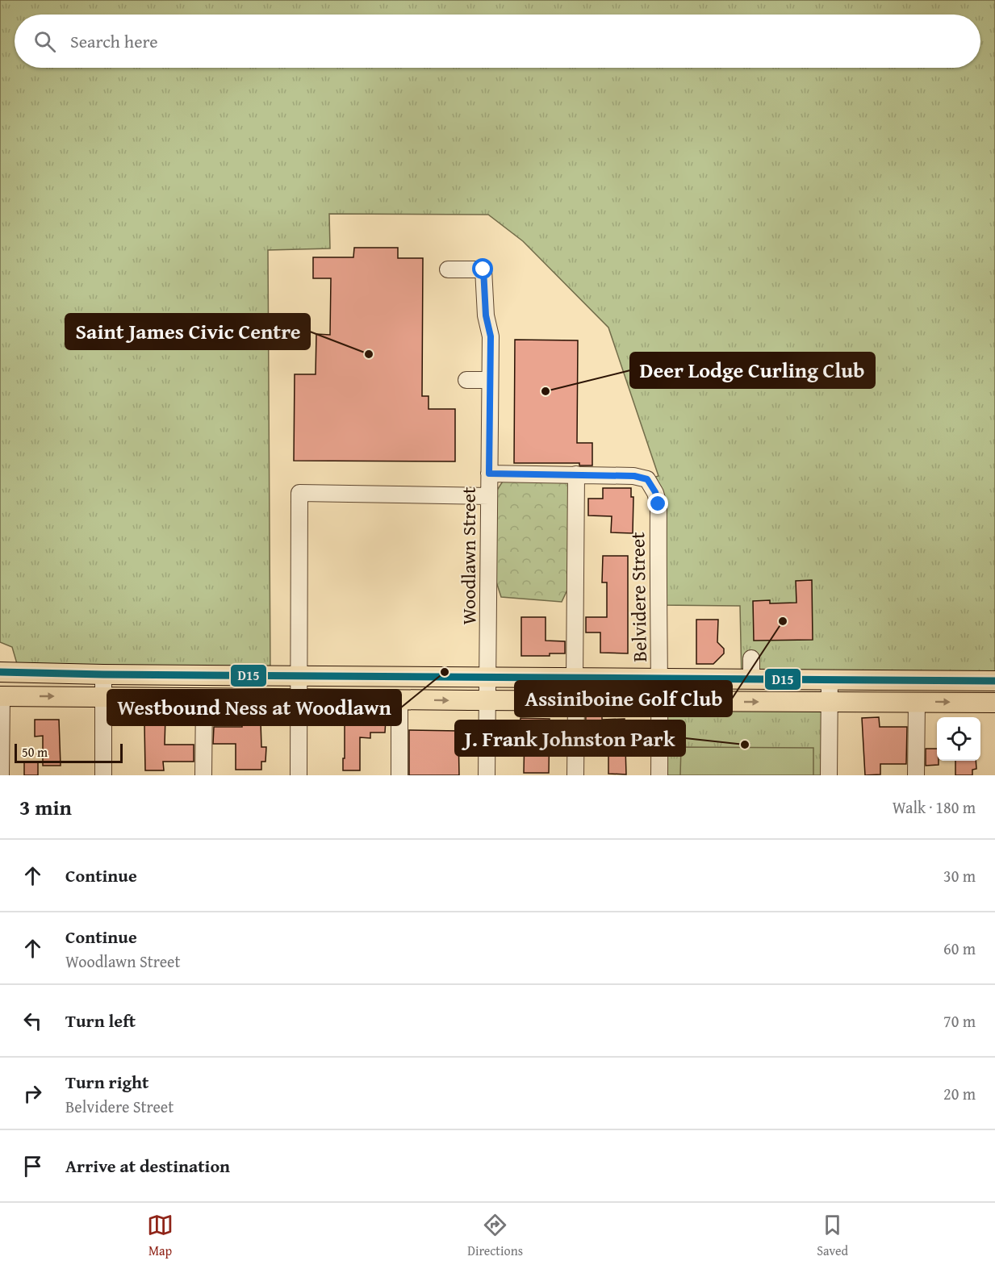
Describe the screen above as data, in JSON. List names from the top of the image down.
{
  "streets": {
    "street": ["Woodlawn Street", "Belvidere Street"]
  },
  "places": [
    "Saint James Civic Centre",
    "Deer Lodge Curling Club",
    "Assiniboine Golf Club",
    "Westbound Ness at Woodlawn",
    "J. Frank Johnston Park"
  ],
  "lines": ["transit line D15"],
  "scale_bar": "50 m",
  "page": {
    "search": "Search here",
    "scale": "50 m",
    "heading": ["3 min", "Walk · 180 m"],
    "list": [
      ["Continue", "30 m"],
      ["Continue", "Woodlawn Street", "60 m"],
      ["Turn left", "70 m"],
      ["Turn right", "Belvidere Street", "20 m"],
      "Arrive at destination"
    ],
    "nav": ["Map", "Directions", "Saved"]
  }
}
